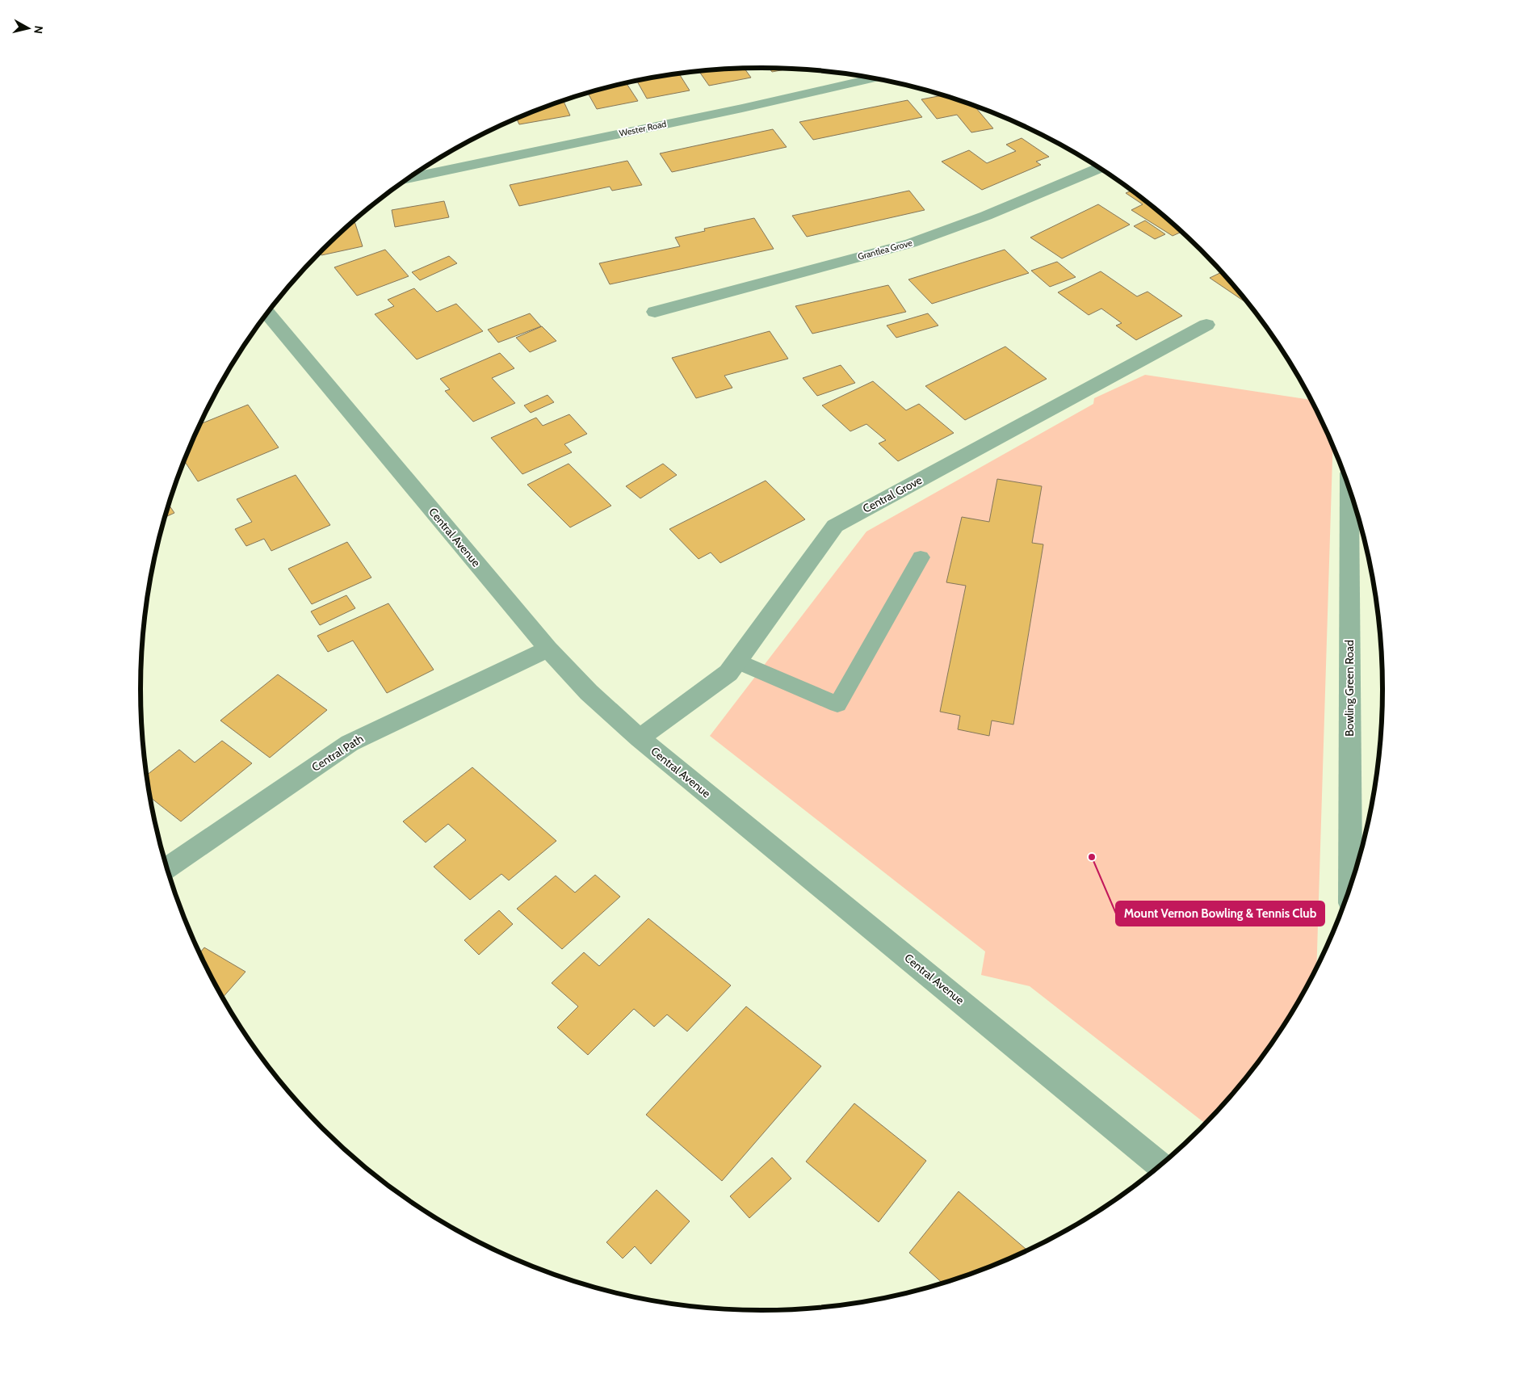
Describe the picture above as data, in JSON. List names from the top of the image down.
{
  "streets": {
    "street": [
      "Wester Road",
      "Grantlea Grove",
      "Central Grove",
      "Central Avenue",
      "Bowling Green Road",
      "Central Path"
    ]
  },
  "crossings": [
    ["Central Grove", "Central Avenue"],
    ["Central Avenue", "Central Path"]
  ],
  "places": ["Mount Vernon Bowling & Tennis Club"],
  "north": "right"
}
